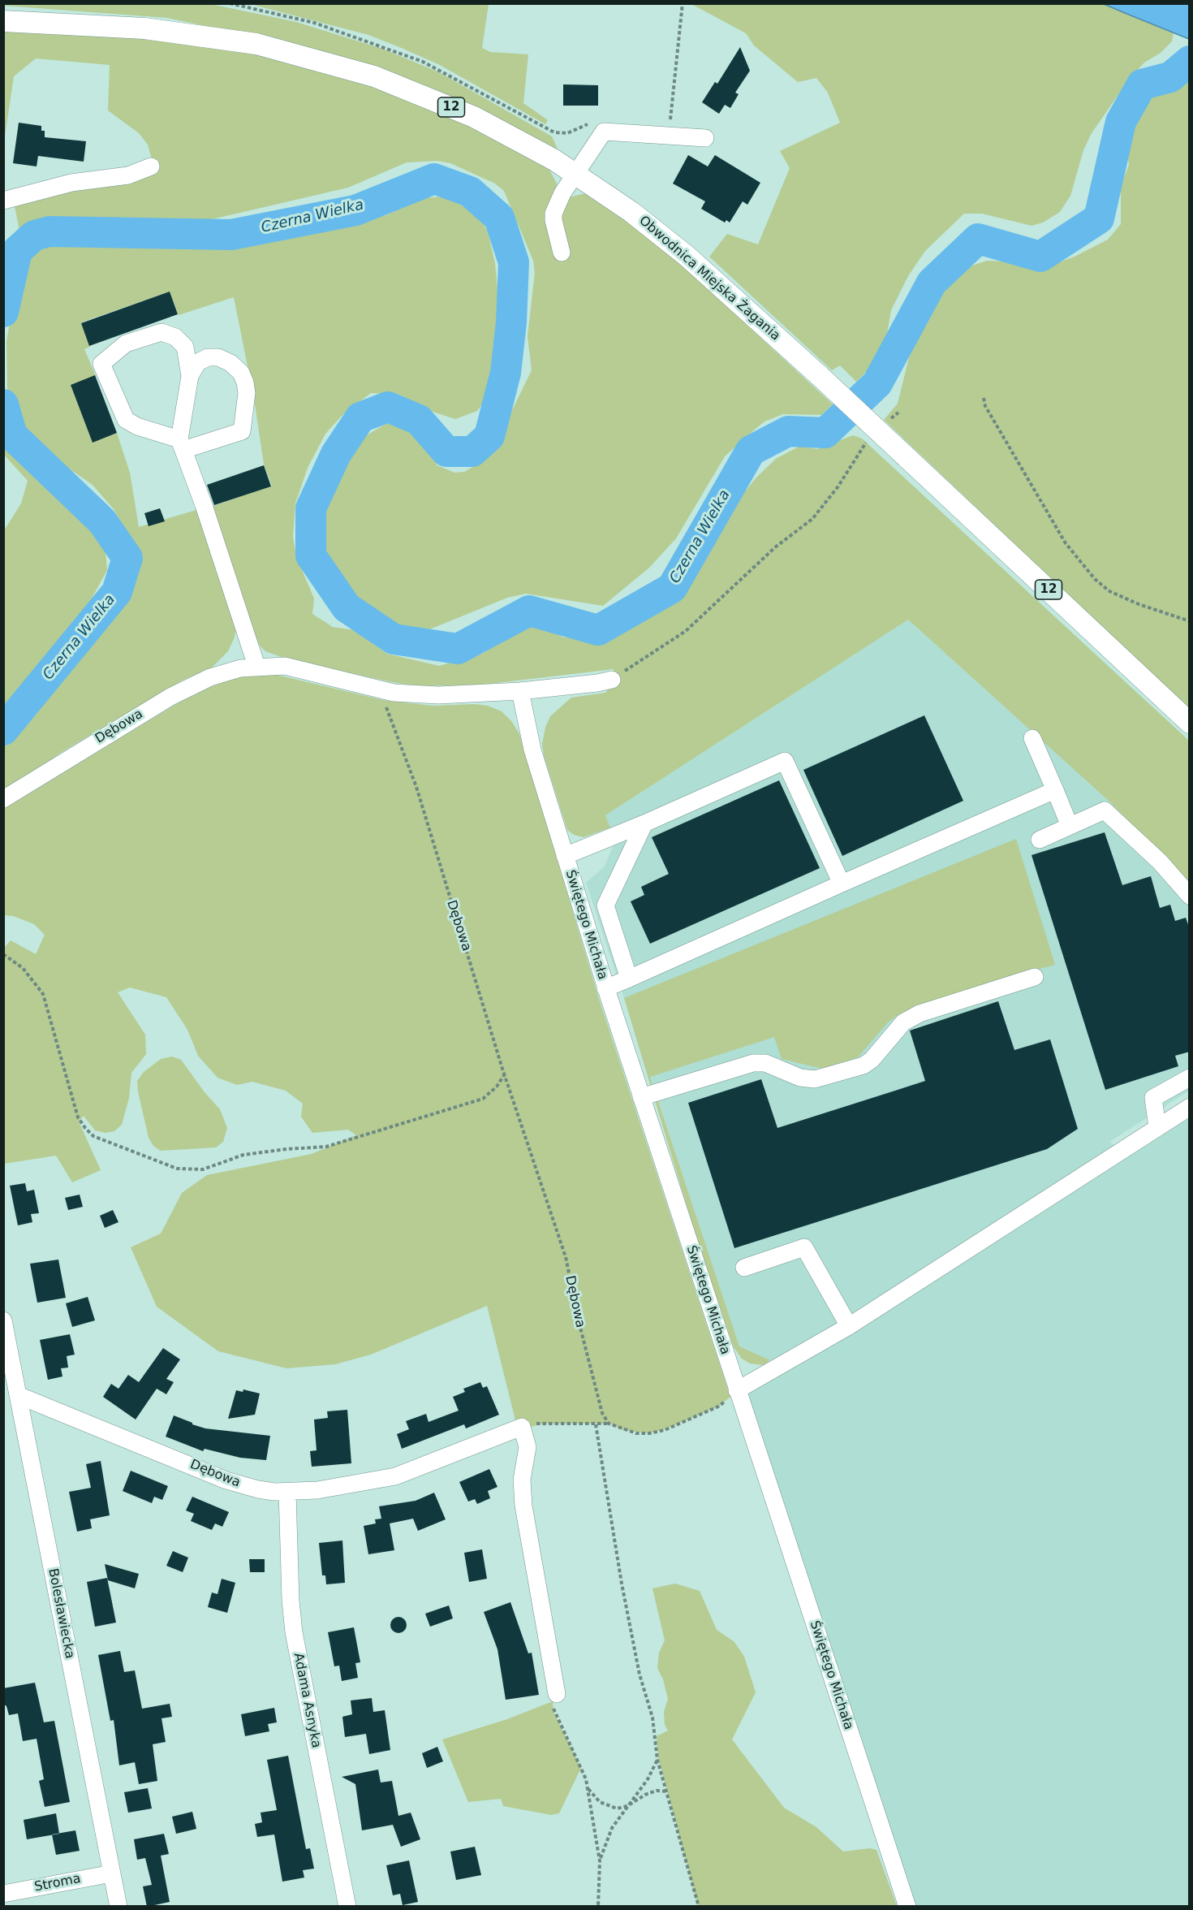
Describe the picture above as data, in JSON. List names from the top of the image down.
{
  "streets": {
    "main road": ["12", "Obwodnica Miejska Żagania"],
    "street": [
      "Dębowa",
      "Świętego Michała",
      "Bolesławiecka",
      "Adama Asnyka",
      "Stroma"
    ]
  },
  "crossings": [
    ["Dębowa", "Bolesławiecka"],
    ["Dębowa", "Adama Asnyka"],
    ["Bolesławiecka", "Stroma"]
  ],
  "water": ["Czerna Wielka"]
}
